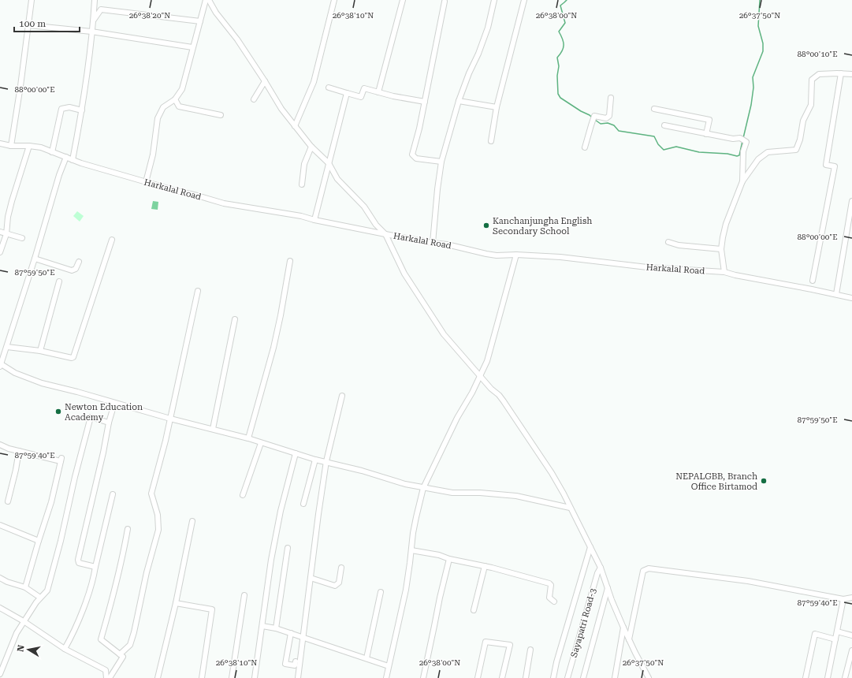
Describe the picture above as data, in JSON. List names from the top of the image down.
{
  "streets": {
    "street": ["Harkalal Road", "Sayapatri Road-3"]
  },
  "places": ["Kanchanjungha English Secondary School", "Newton Education Academy", "NEPALGBB, Branch Office Birtamod"],
  "scale_bar": "100 m",
  "north": "left",
  "coordinates": [
    "26°38'20\"N",
    "26°38'10\"N",
    "26°38'00\"N",
    "26°37'50\"N",
    "88°00'10\"E",
    "88°00'00\"E",
    "87°59'50\"E",
    "87°59'40\"E"
  ]
}
